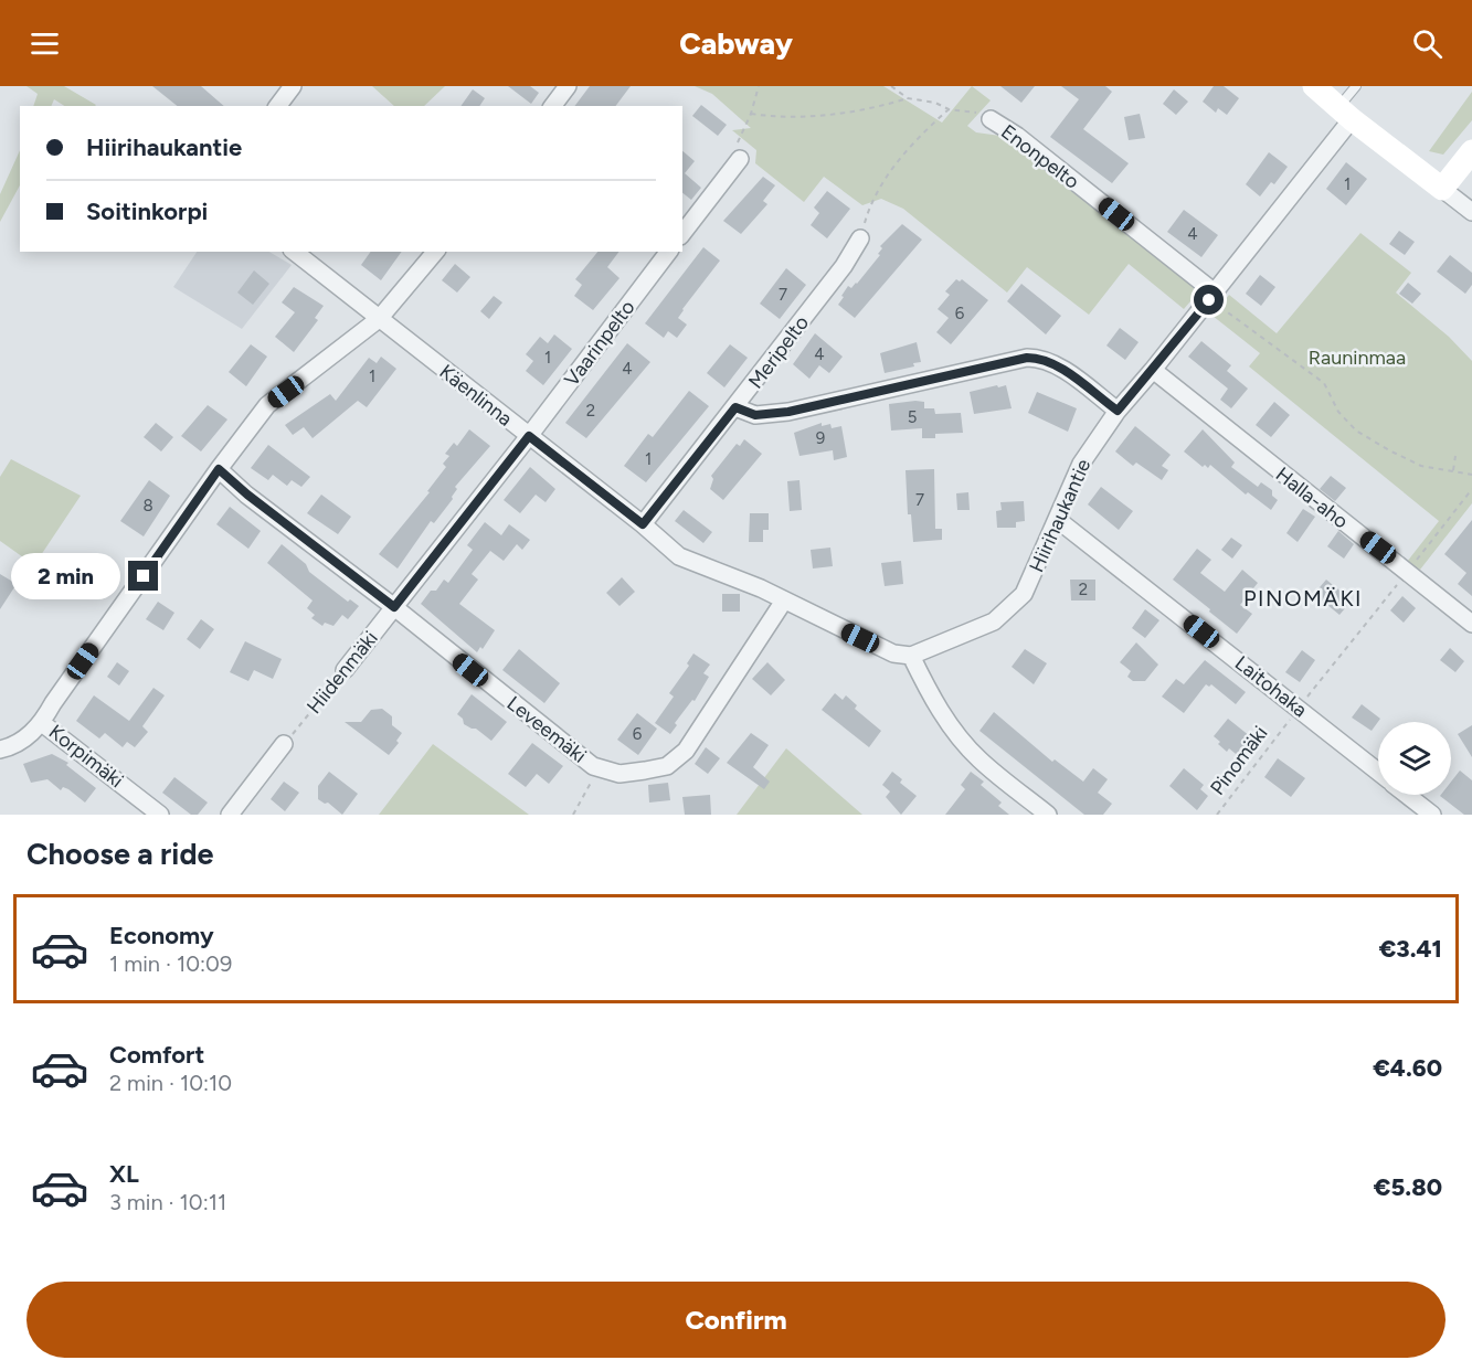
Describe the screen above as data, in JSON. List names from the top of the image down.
{
  "streets": {
    "street": [
      "Enonpelto",
      "Vaarinpelto",
      "Meripelto",
      "Käenlinna",
      "Halla-aho",
      "Hiirihaukantie",
      "Hiidenmäki",
      "Laitohaka",
      "Leveemäki",
      "Korpimäki"
    ],
    "path": ["Pinomäki"]
  },
  "crossings": [
    ["Enonpelto", "Hiirihaukantie"],
    ["Vaarinpelto", "Käenlinna"],
    ["Vaarinpelto", "Hiidenmäki"],
    ["Meripelto", "Käenlinna"],
    ["Käenlinna", "Hiirihaukantie"],
    ["Käenlinna", "Hiidenmäki"],
    ["Käenlinna", "Leveemäki"],
    ["Halla-aho", "Hiirihaukantie"],
    ["Hiirihaukantie", "Laitohaka"],
    ["Hiidenmäki", "Leveemäki"],
    ["Laitohaka", "Pinomäki"]
  ],
  "districts": ["PINOMÄKI"],
  "parks": ["Rauninmaa"],
  "house_numbers": [
    "1",
    "4",
    "7",
    "6",
    "4",
    "1",
    "4",
    "1",
    "2",
    "5",
    "9",
    "1",
    "7",
    "8",
    "2",
    "6"
  ],
  "page": {
    "header": "Cabway",
    "banner": ["Hiirihaukantie", "Soitinkorpi"],
    "bubble": "2 min",
    "heading": "Choose a ride",
    "list": [
      {
        "name": "Economy",
        "note": "1 min · 10:09",
        "value": "€3.41"
      },
      {
        "name": "Comfort",
        "note": "2 min · 10:10",
        "value": "€4.60"
      },
      {
        "name": "XL",
        "note": "3 min · 10:11",
        "value": "€5.80"
      }
    ],
    "buttons": "Confirm"
  }
}
